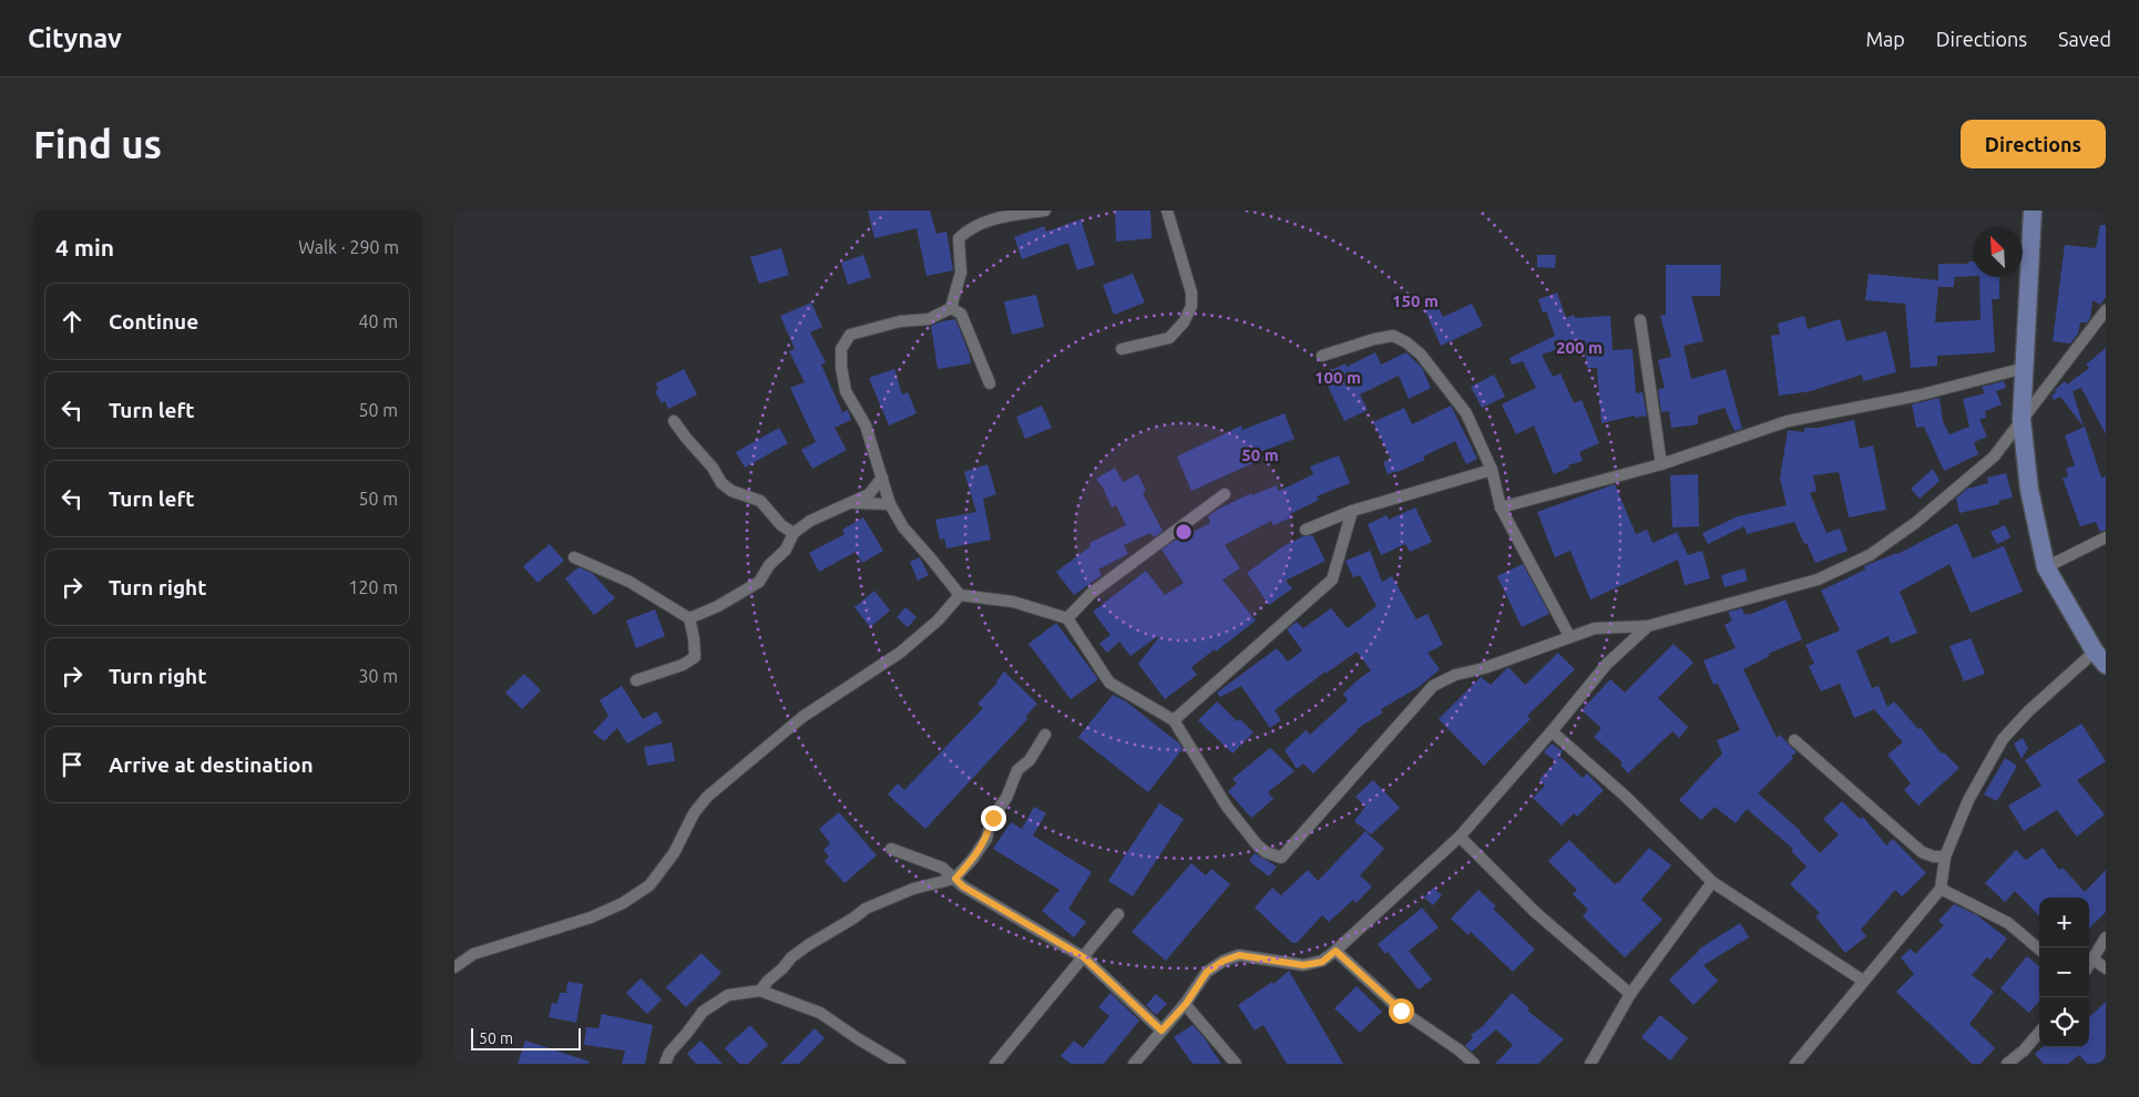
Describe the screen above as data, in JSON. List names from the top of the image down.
{
  "scale_bar": "50 m",
  "north": "top left",
  "page": {
    "header": "Citynav",
    "nav": ["Map", "Directions", "Saved"],
    "buttons": "Directions",
    "title": "Find us",
    "heading": ["4 min", "Walk · 290 m"],
    "list": [
      ["Continue", "40 m"],
      ["Turn left", "50 m"],
      ["Turn left", "50 m"],
      ["Turn right", "120 m"],
      ["Turn right", "30 m"],
      "Arrive at destination"
    ],
    "map_buttons": ["+", "−"],
    "scale": "50 m"
  },
  "rings": [
    "150 m",
    "200 m",
    "100 m",
    "50 m"
  ]
}
